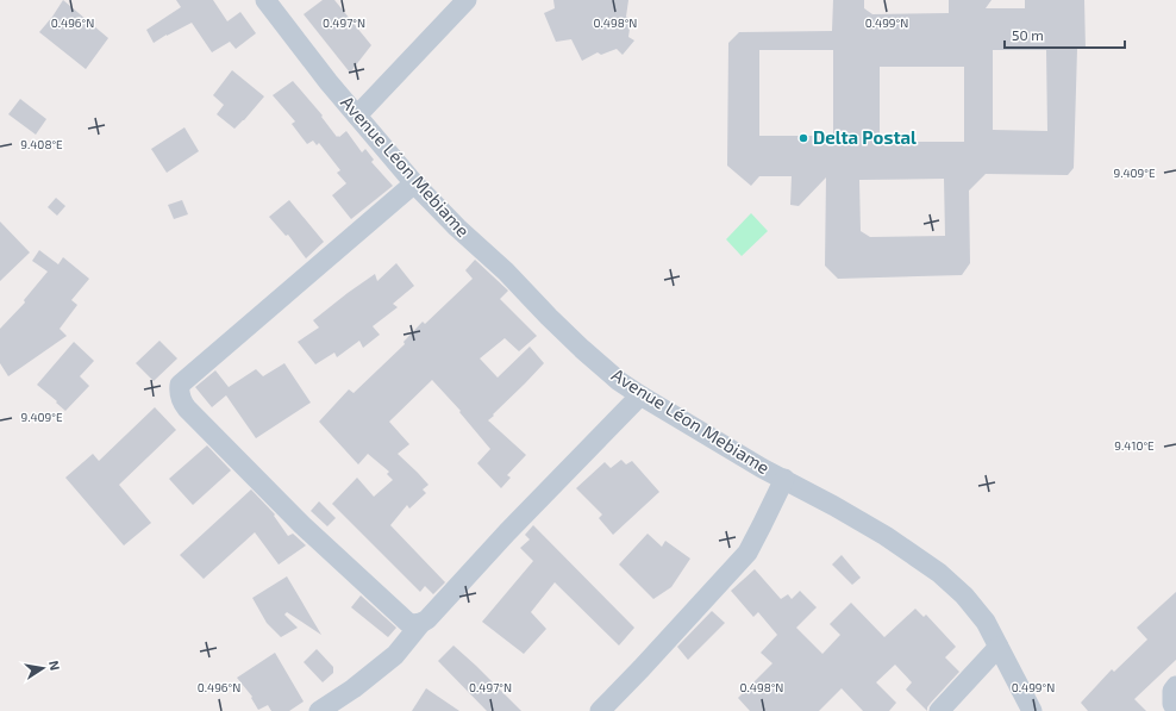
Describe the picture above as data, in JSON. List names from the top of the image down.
{
  "streets": {
    "street": ["Avenue Léon Mebiame"]
  },
  "places": ["Delta Postal"],
  "scale_bar": "50 m",
  "north": "right",
  "coordinates": [
    "0.496°N",
    "0.497°N",
    "0.498°N",
    "0.499°N",
    "9.408°E",
    "9.409°E",
    "9.410°E"
  ]
}
